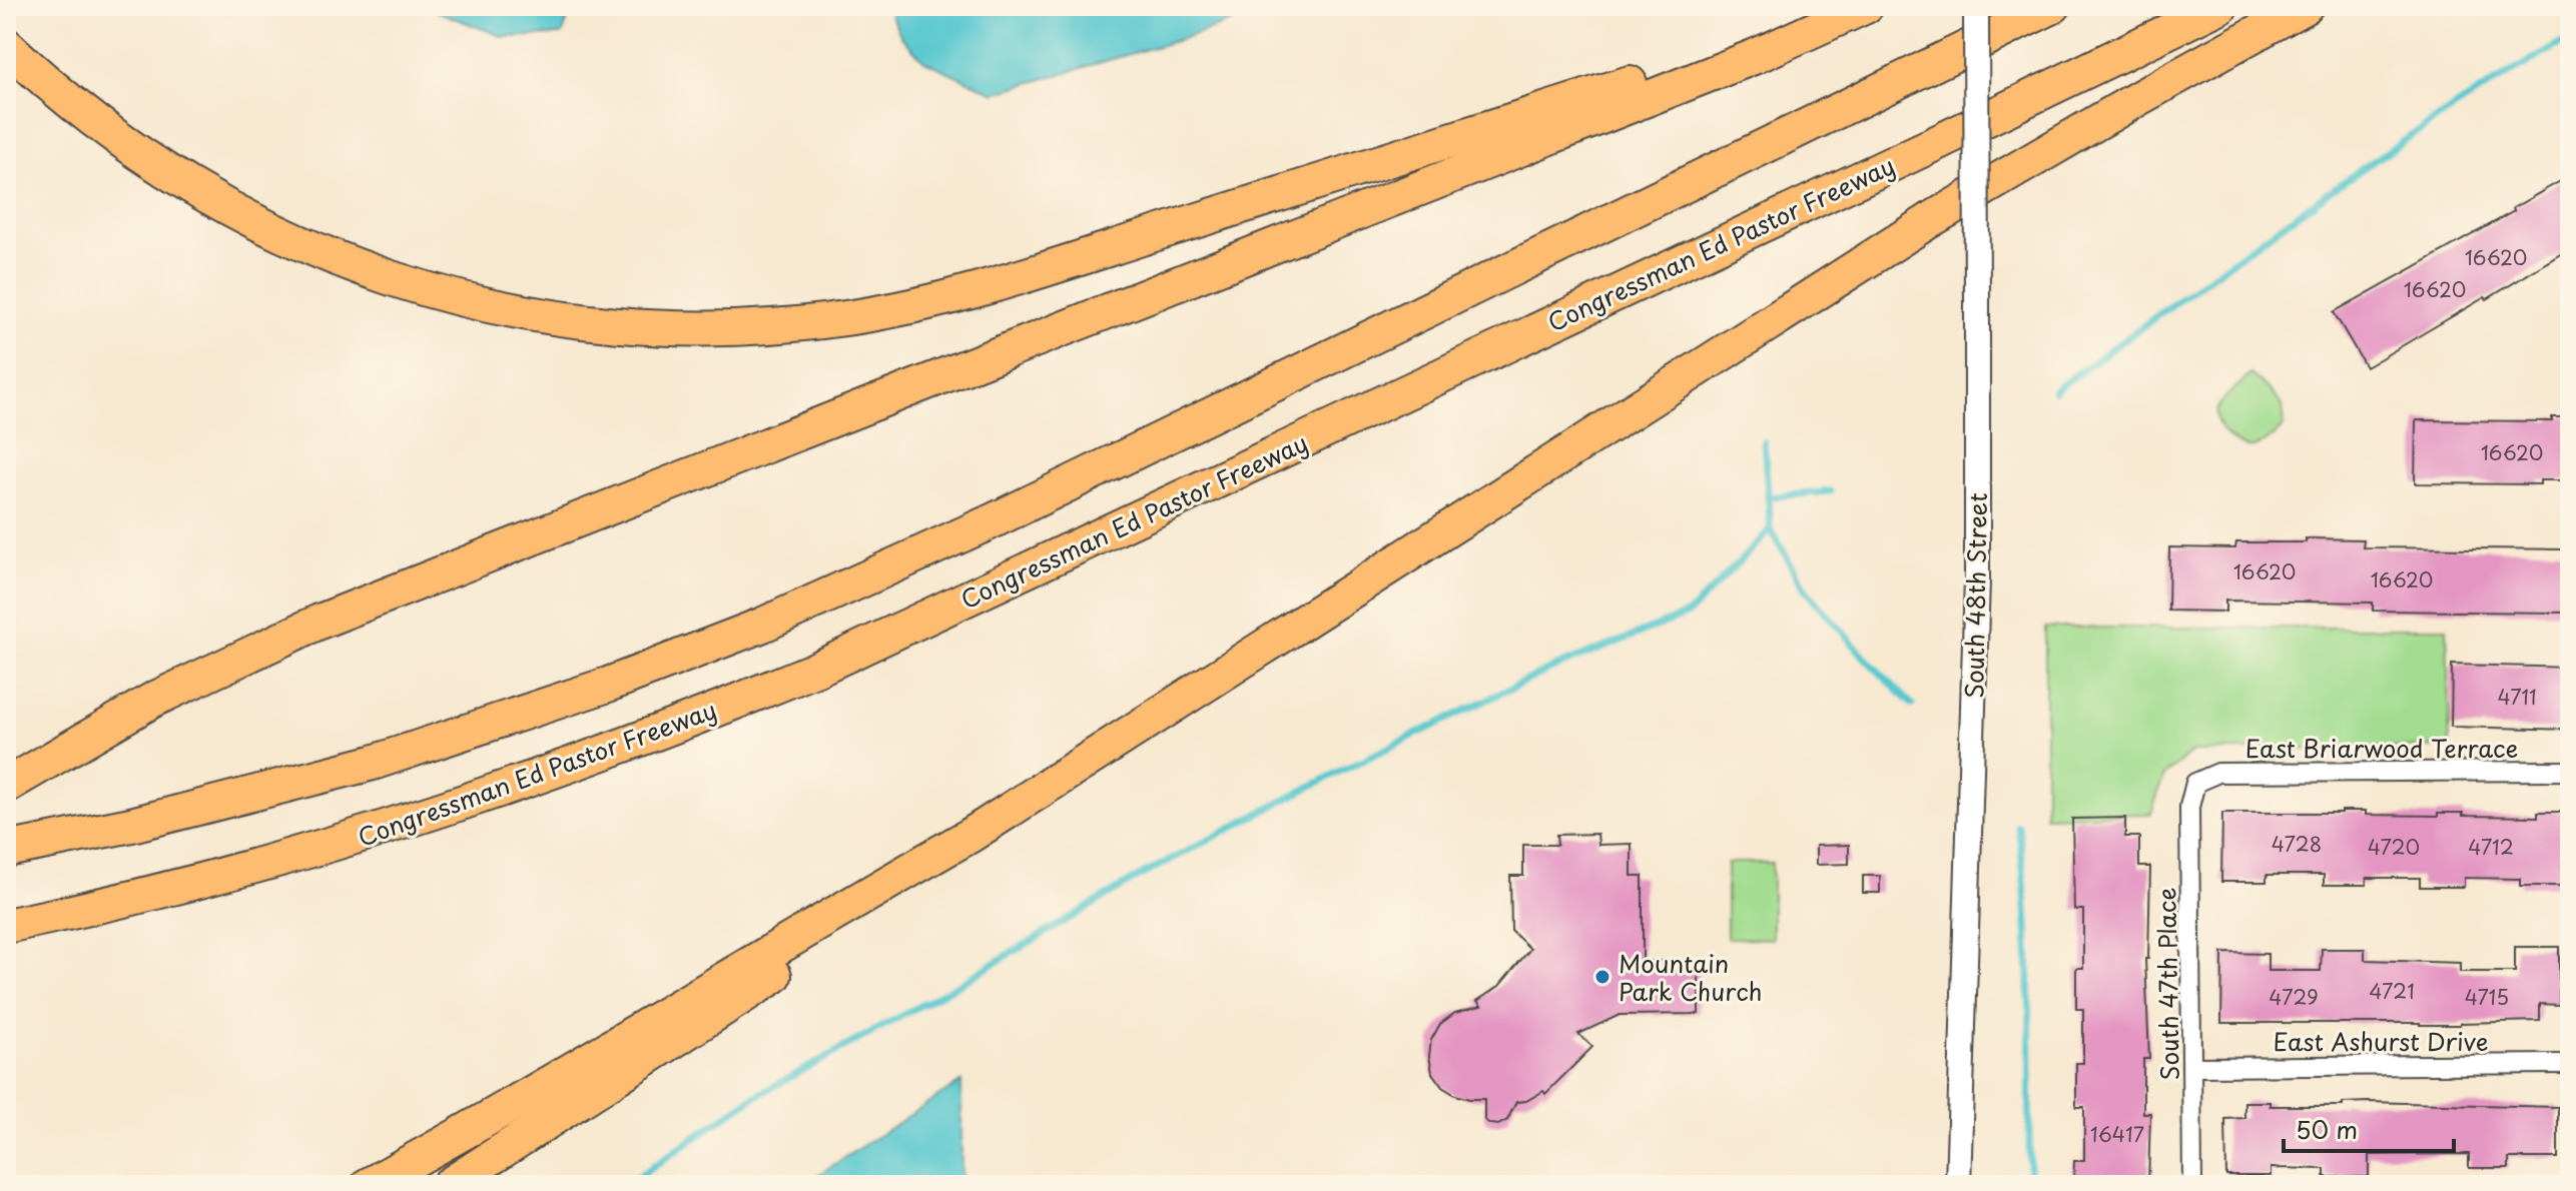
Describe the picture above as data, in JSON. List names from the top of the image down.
{
  "streets": {
    "highway": ["Congressman Ed Pastor Freeway"],
    "street": [
      "South 48th Street",
      "East Briarwood Terrace",
      "South 47th Place",
      "East Ashurst Drive"
    ]
  },
  "crossings": [
    ["East Briarwood Terrace", "South 47th Place"],
    ["South 47th Place", "East Ashurst Drive"]
  ],
  "places": ["Mountain Park Church"],
  "house_numbers": [
    "16620",
    "16620",
    "16620",
    "16620",
    "16620",
    "4711",
    "4728",
    "4720",
    "4712",
    "4721",
    "4729",
    "4715",
    "16417"
  ],
  "scale_bar": "50 m"
}
